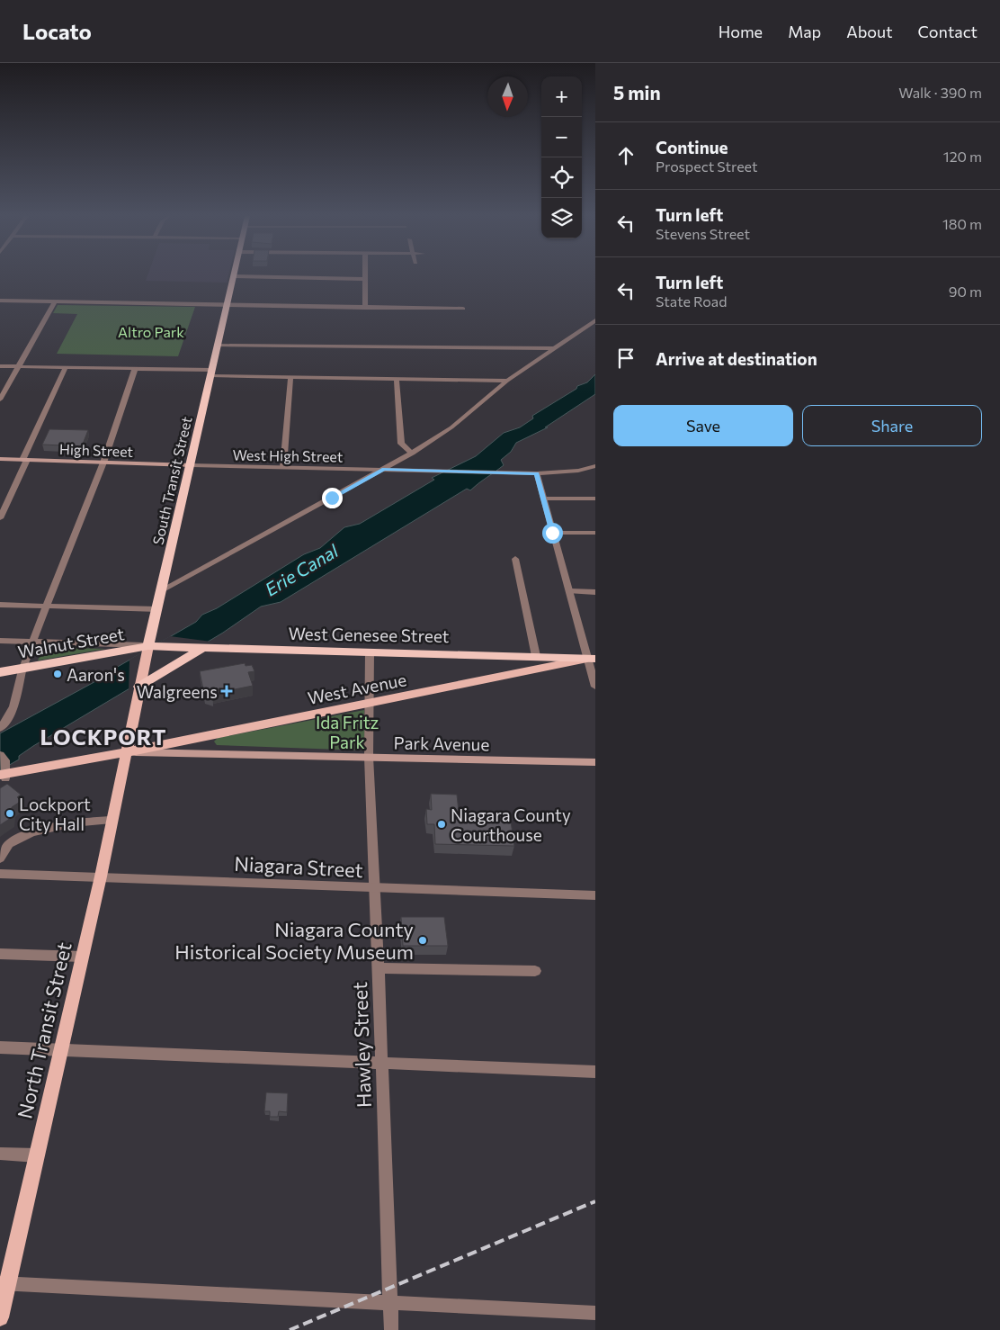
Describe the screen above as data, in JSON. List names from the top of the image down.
{
  "streets": {
    "highway": ["South Transit Street", "West Genesee Street", "Walnut Street"],
    "main road": [
      "High Street",
      "West Avenue",
      "Park Avenue",
      "North Transit Street"
    ],
    "street": ["West High Street", "Niagara Street", "Hawley Street"]
  },
  "crossings": [
    ["High Street", "West High Street"],
    ["High Street", "South Transit Street"],
    ["West High Street", "South Transit Street"],
    ["South Transit Street", "West Genesee Street"],
    ["South Transit Street", "Walnut Street"],
    ["South Transit Street", "West Avenue"],
    ["South Transit Street", "Park Avenue"],
    ["South Transit Street", "North Transit Street"],
    ["West Genesee Street", "Walnut Street"],
    ["West Genesee Street", "West Avenue"],
    ["West Genesee Street", "Hawley Street"],
    ["West Avenue", "Park Avenue"],
    ["West Avenue", "North Transit Street"],
    ["West Avenue", "Hawley Street"],
    ["Park Avenue", "North Transit Street"],
    ["Park Avenue", "Hawley Street"],
    ["Niagara Street", "North Transit Street"],
    ["Niagara Street", "Hawley Street"]
  ],
  "districts": ["LOCKPORT"],
  "water": ["Erie Canal"],
  "parks": ["Altro Park", "Ida Fritz Park"],
  "places": {
    "other": [
      "Aaron's",
      "Lockport City Hall",
      "Niagara County Courthouse",
      "Niagara County Historical Society Museum"
    ],
    "health": ["Walgreens"]
  },
  "north": "bottom",
  "page": {
    "header": "Locato",
    "nav": [
      "Home",
      "Map",
      "About",
      "Contact"
    ],
    "heading": ["5 min", "Walk · 390 m"],
    "map_buttons": ["+", "−"],
    "list": [
      ["Continue", "Prospect Street", "120 m"],
      ["Turn left", "Stevens Street", "180 m"],
      ["Turn left", "State Road", "90 m"],
      "Arrive at destination"
    ],
    "buttons": ["Save", "Share"]
  }
}
